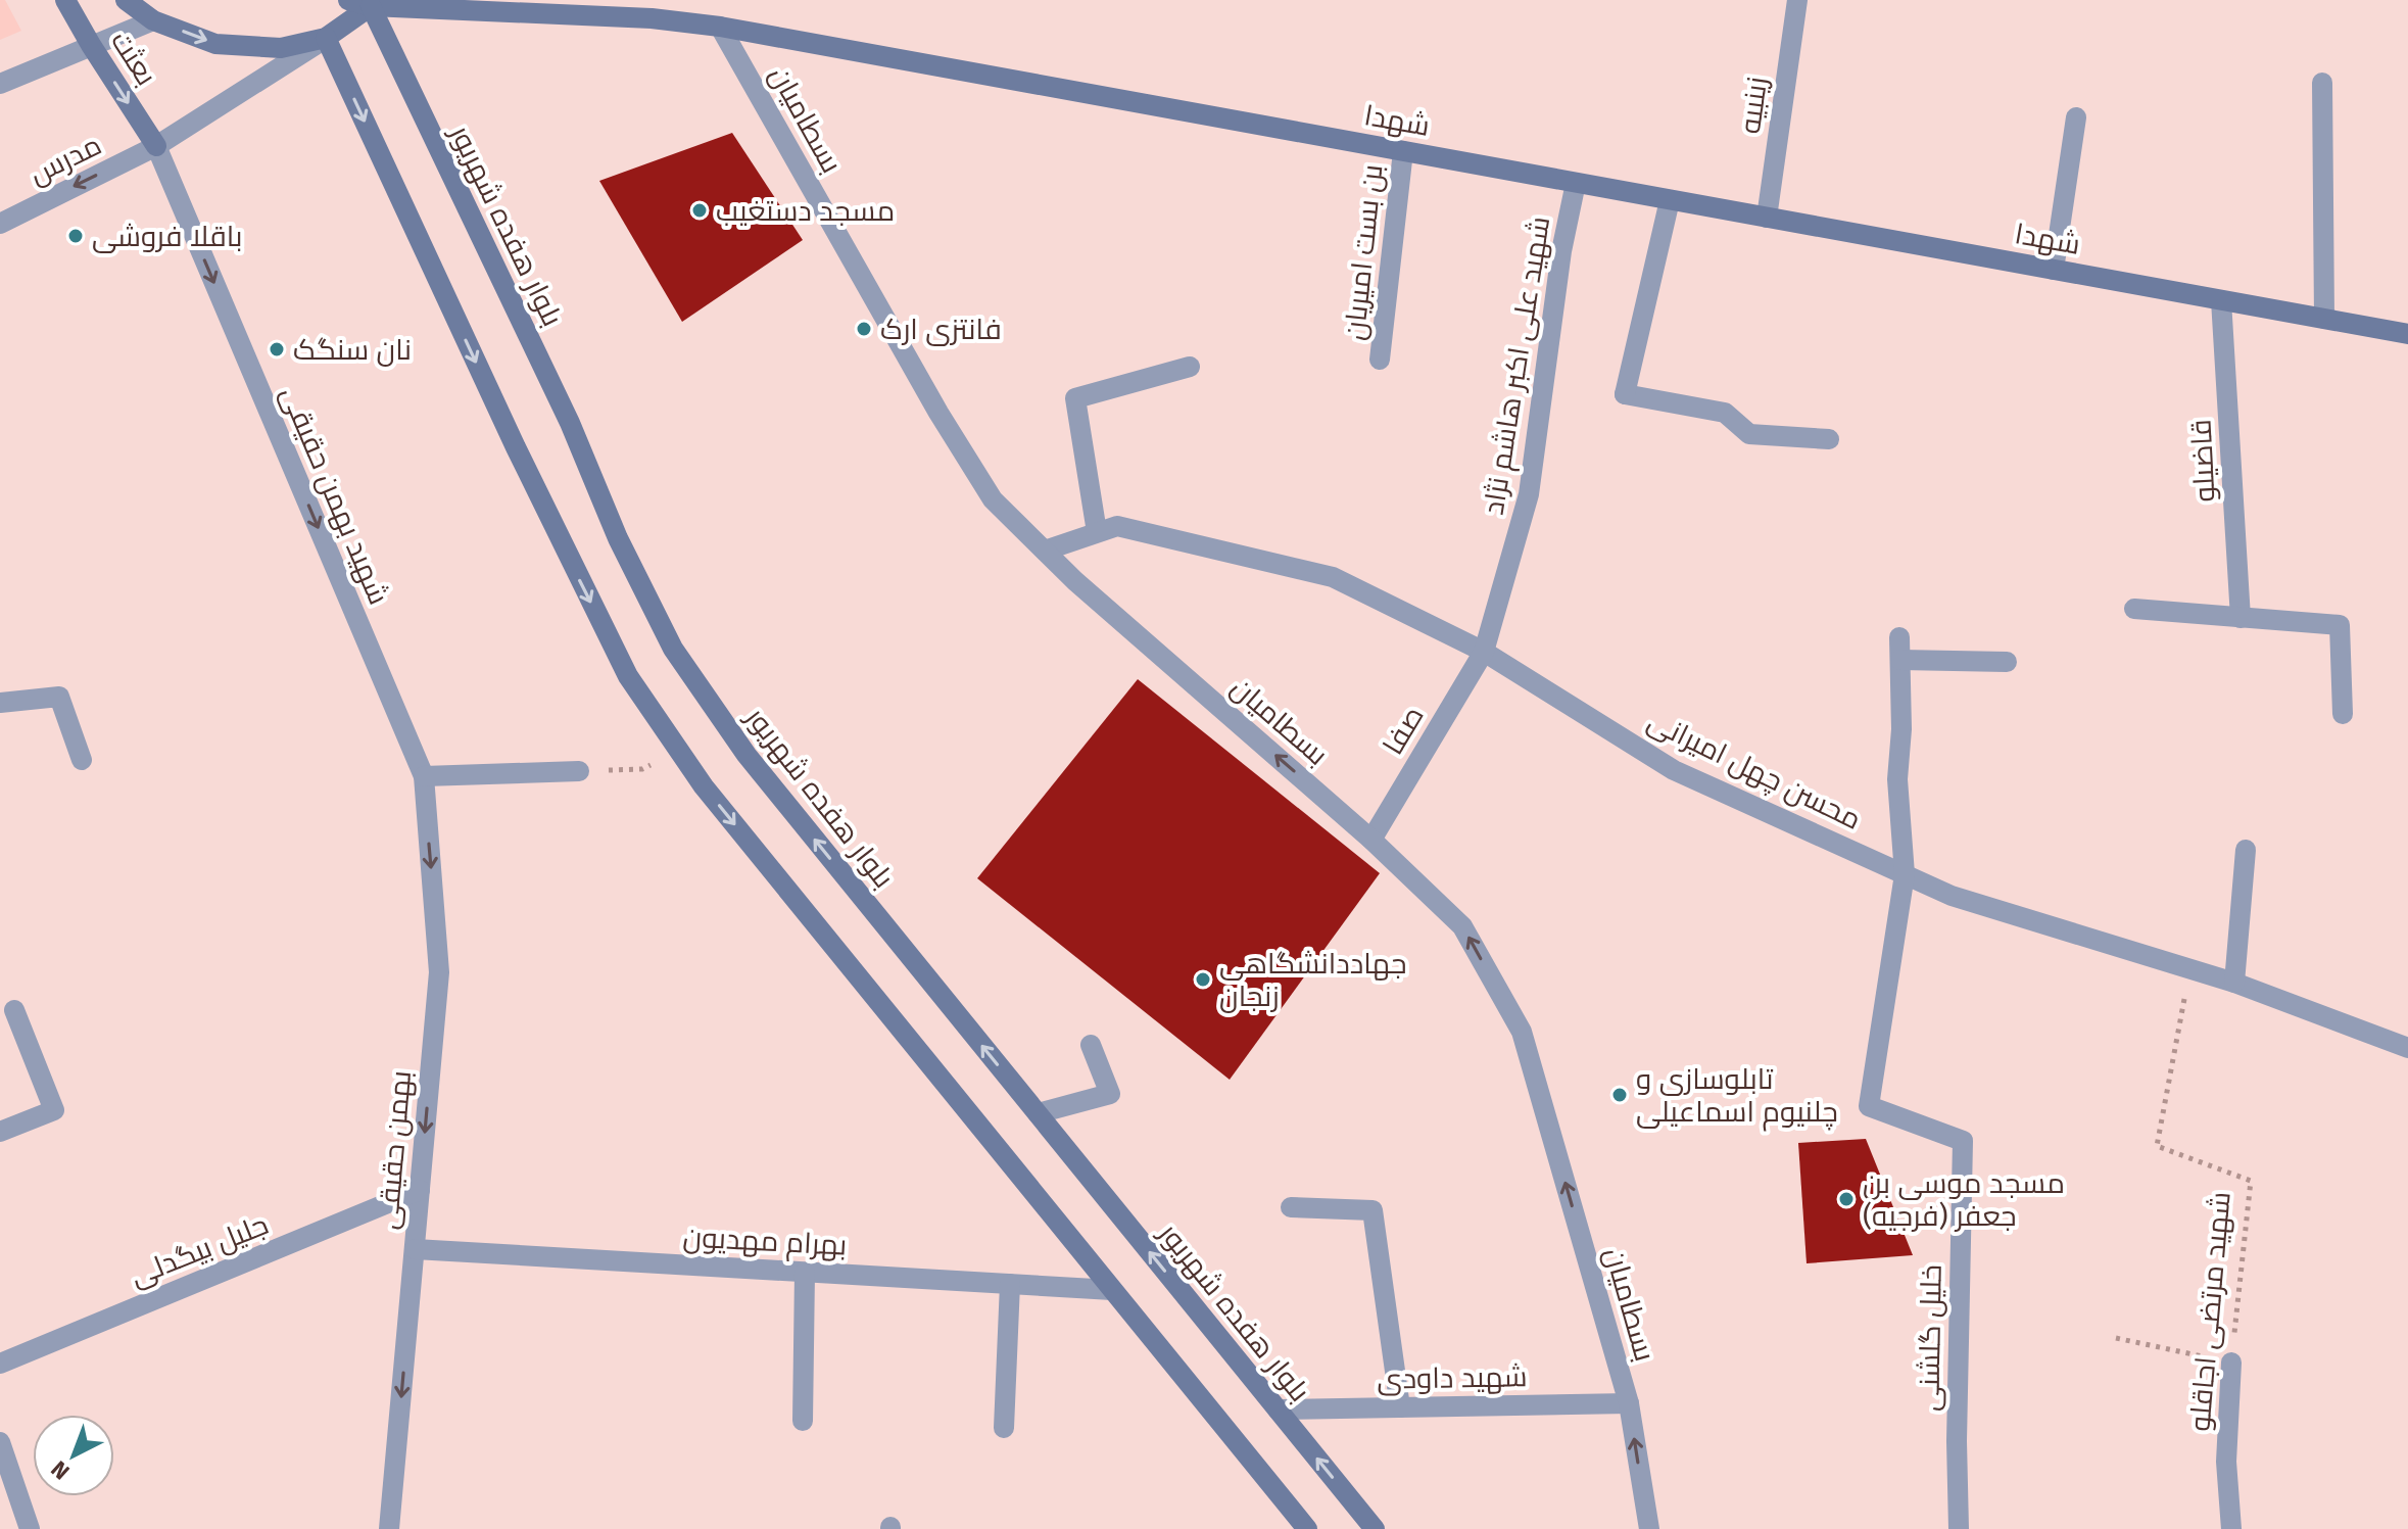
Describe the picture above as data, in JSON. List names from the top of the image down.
{
  "streets": {
    "main road": ["بعثت", "شهدا", "بلوار هفده شهریور"],
    "street": [
      "زینبیه",
      "بسطامیان",
      "مدرس",
      "بن بست امیریان",
      "شهید علی اکبر هاشم نژاد",
      "قاضیلو",
      "شهید بهمن حقیقی",
      "صفا",
      "محسن چهل امیرانی",
      "بهمن حقیقی",
      "بهرام مهدیون",
      "جلیل بیگدلی",
      "شهید مرتضی اجاقلو",
      "خلیل گلشنی",
      "شهید داودی"
    ]
  },
  "crossings": [
    ["بعثت", "مدرس"],
    ["بعثت", "شهید بهمن حقیقی"],
    ["زینبیه", "شهدا"],
    ["بسطامیان", "شهدا"],
    ["بسطامیان", "صفا"],
    ["بسطامیان", "محسن چهل امیرانی"],
    ["بسطامیان", "شهید داودی"],
    ["شهدا", "بلوار هفده شهریور"],
    ["شهدا", "بن بست امیریان"],
    ["شهدا", "شهید علی اکبر هاشم نژاد"],
    ["شهدا", "قاضیلو"],
    ["مدرس", "شهید بهمن حقیقی"],
    ["بلوار هفده شهریور", "شهید داودی"],
    ["شهید علی اکبر هاشم نژاد", "صفا"],
    ["شهید علی اکبر هاشم نژاد", "محسن چهل امیرانی"],
    ["شهید بهمن حقیقی", "بهمن حقیقی"],
    ["صفا", "محسن چهل امیرانی"],
    ["محسن چهل امیرانی", "شهید مرتضی اجاقلو"],
    ["محسن چهل امیرانی", "خلیل گلشنی"],
    ["بهمن حقیقی", "بهرام مهدیون"],
    ["بهمن حقیقی", "جلیل بیگدلی"]
  ],
  "one_way": [
    "بعثت",
    "بسطامیان",
    "شهید بهمن حقیقی",
    "بهمن حقیقی"
  ],
  "places": [
    "مسجد دستغیب",
    "باقلا فروشی",
    "فانتزی ارک",
    "نان سنگک",
    "جهاددانشگاهی زنجان",
    "تابلوسازی و چلنیوم اسماعیلی",
    "مسجد موسی بن جعفر (فرجیه)"
  ],
  "north": "bottom left"
}
